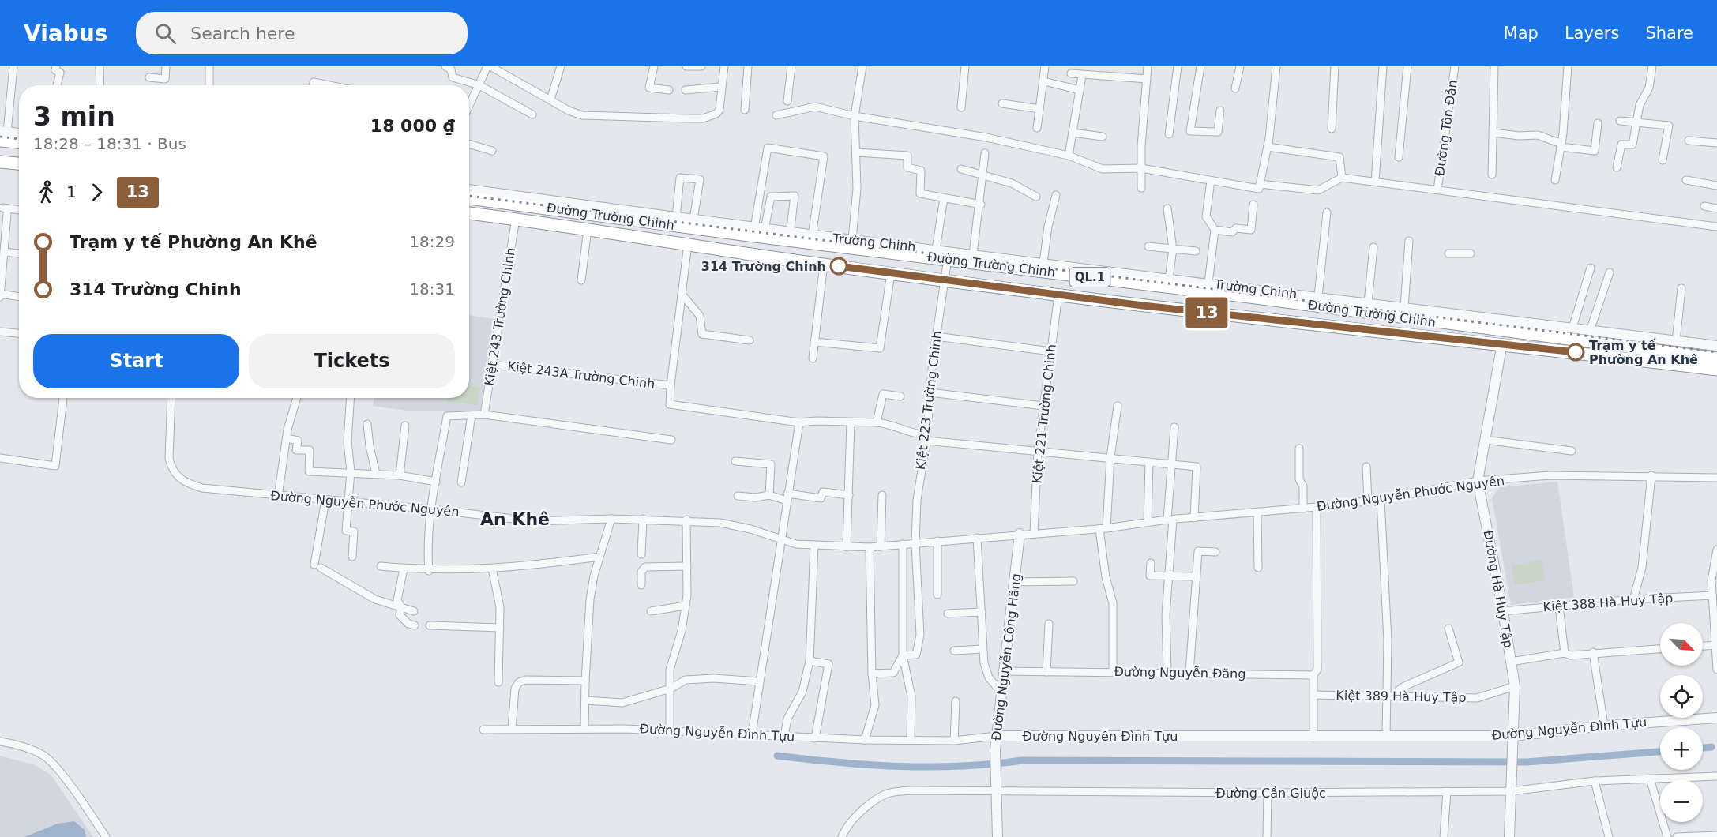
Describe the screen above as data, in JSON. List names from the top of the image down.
{
  "streets": {
    "highway": ["Đường Trường Chinh", "QL.1"],
    "street": [
      "Đường Tôn Đản",
      "Trường Chinh",
      "Kiệt 243 Trường Chinh",
      "Kiệt 243A Trường Chinh",
      "Kiệt 223 Trường Chinh",
      "Kiệt 221 Trường Chinh",
      "Đường Nguyễn Phước Nguyên",
      "Đường Hà Huy Tập",
      "Kiệt 388 Hà Huy Tập",
      "Đường Nguyễn Công Hãng",
      "Đường Nguyễn Đăng",
      "Kiệt 389 Hà Huy Tập",
      "Đường Nguyễn Đình Tựu",
      "Đường Cần Giuộc"
    ]
  },
  "crossings": [
    ["Đường Trường Chinh", "Trường Chinh"],
    ["Đường Trường Chinh", "Kiệt 243 Trường Chinh"],
    ["Đường Trường Chinh", "Kiệt 223 Trường Chinh"],
    ["Đường Trường Chinh", "Kiệt 221 Trường Chinh"],
    ["Đường Trường Chinh", "Đường Hà Huy Tập"],
    ["Kiệt 243 Trường Chinh", "Kiệt 243A Trường Chinh"],
    ["Kiệt 223 Trường Chinh", "Đường Nguyễn Phước Nguyên"],
    ["Kiệt 221 Trường Chinh", "Đường Nguyễn Phước Nguyên"],
    ["Đường Nguyễn Phước Nguyên", "Đường Hà Huy Tập"],
    ["Đường Nguyễn Phước Nguyên", "Đường Nguyễn Công Hãng"],
    ["Đường Hà Huy Tập", "Kiệt 388 Hà Huy Tập"],
    ["Đường Hà Huy Tập", "Kiệt 389 Hà Huy Tập"],
    ["Đường Hà Huy Tập", "Đường Nguyễn Đình Tựu"],
    ["Đường Hà Huy Tập", "Đường Cần Giuộc"],
    ["Đường Nguyễn Công Hãng", "Đường Nguyễn Đăng"],
    ["Đường Nguyễn Công Hãng", "Đường Nguyễn Đình Tựu"],
    ["Đường Nguyễn Công Hãng", "Đường Cần Giuộc"]
  ],
  "districts": ["An Khê"],
  "places": ["314 Trường Chinh", "Trạm y tế Phường An Khê"],
  "lines": ["bus line 13"],
  "north": "bottom right",
  "page": {
    "header": "Viabus",
    "search": "Search here",
    "nav": ["Map", "Layers", "Share"],
    "on_map": "13",
    "heading": ["3 min", "18:28 – 18:31 · Bus", "18 000 ₫"],
    "legs": ["1", "13"],
    "list": [
      {
        "name": "Trạm y tế Phường An Khê",
        "value": "18:29"
      },
      {
        "name": "314 Trường Chinh",
        "value": "18:31"
      }
    ],
    "buttons": ["Start", "Tickets"],
    "map_buttons": ["+", "−"]
  }
}
